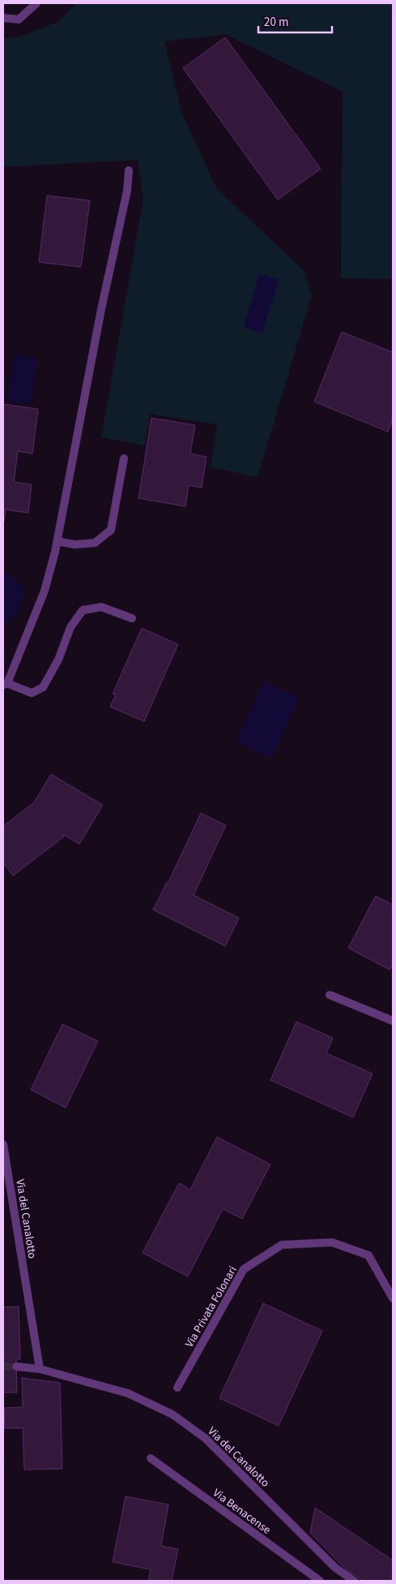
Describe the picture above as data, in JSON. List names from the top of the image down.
{
  "streets": {
    "street": ["Via del Canalotto", "Via Privata Folonari", "Via Benacense"]
  },
  "scale_bar": "20 m"
}
